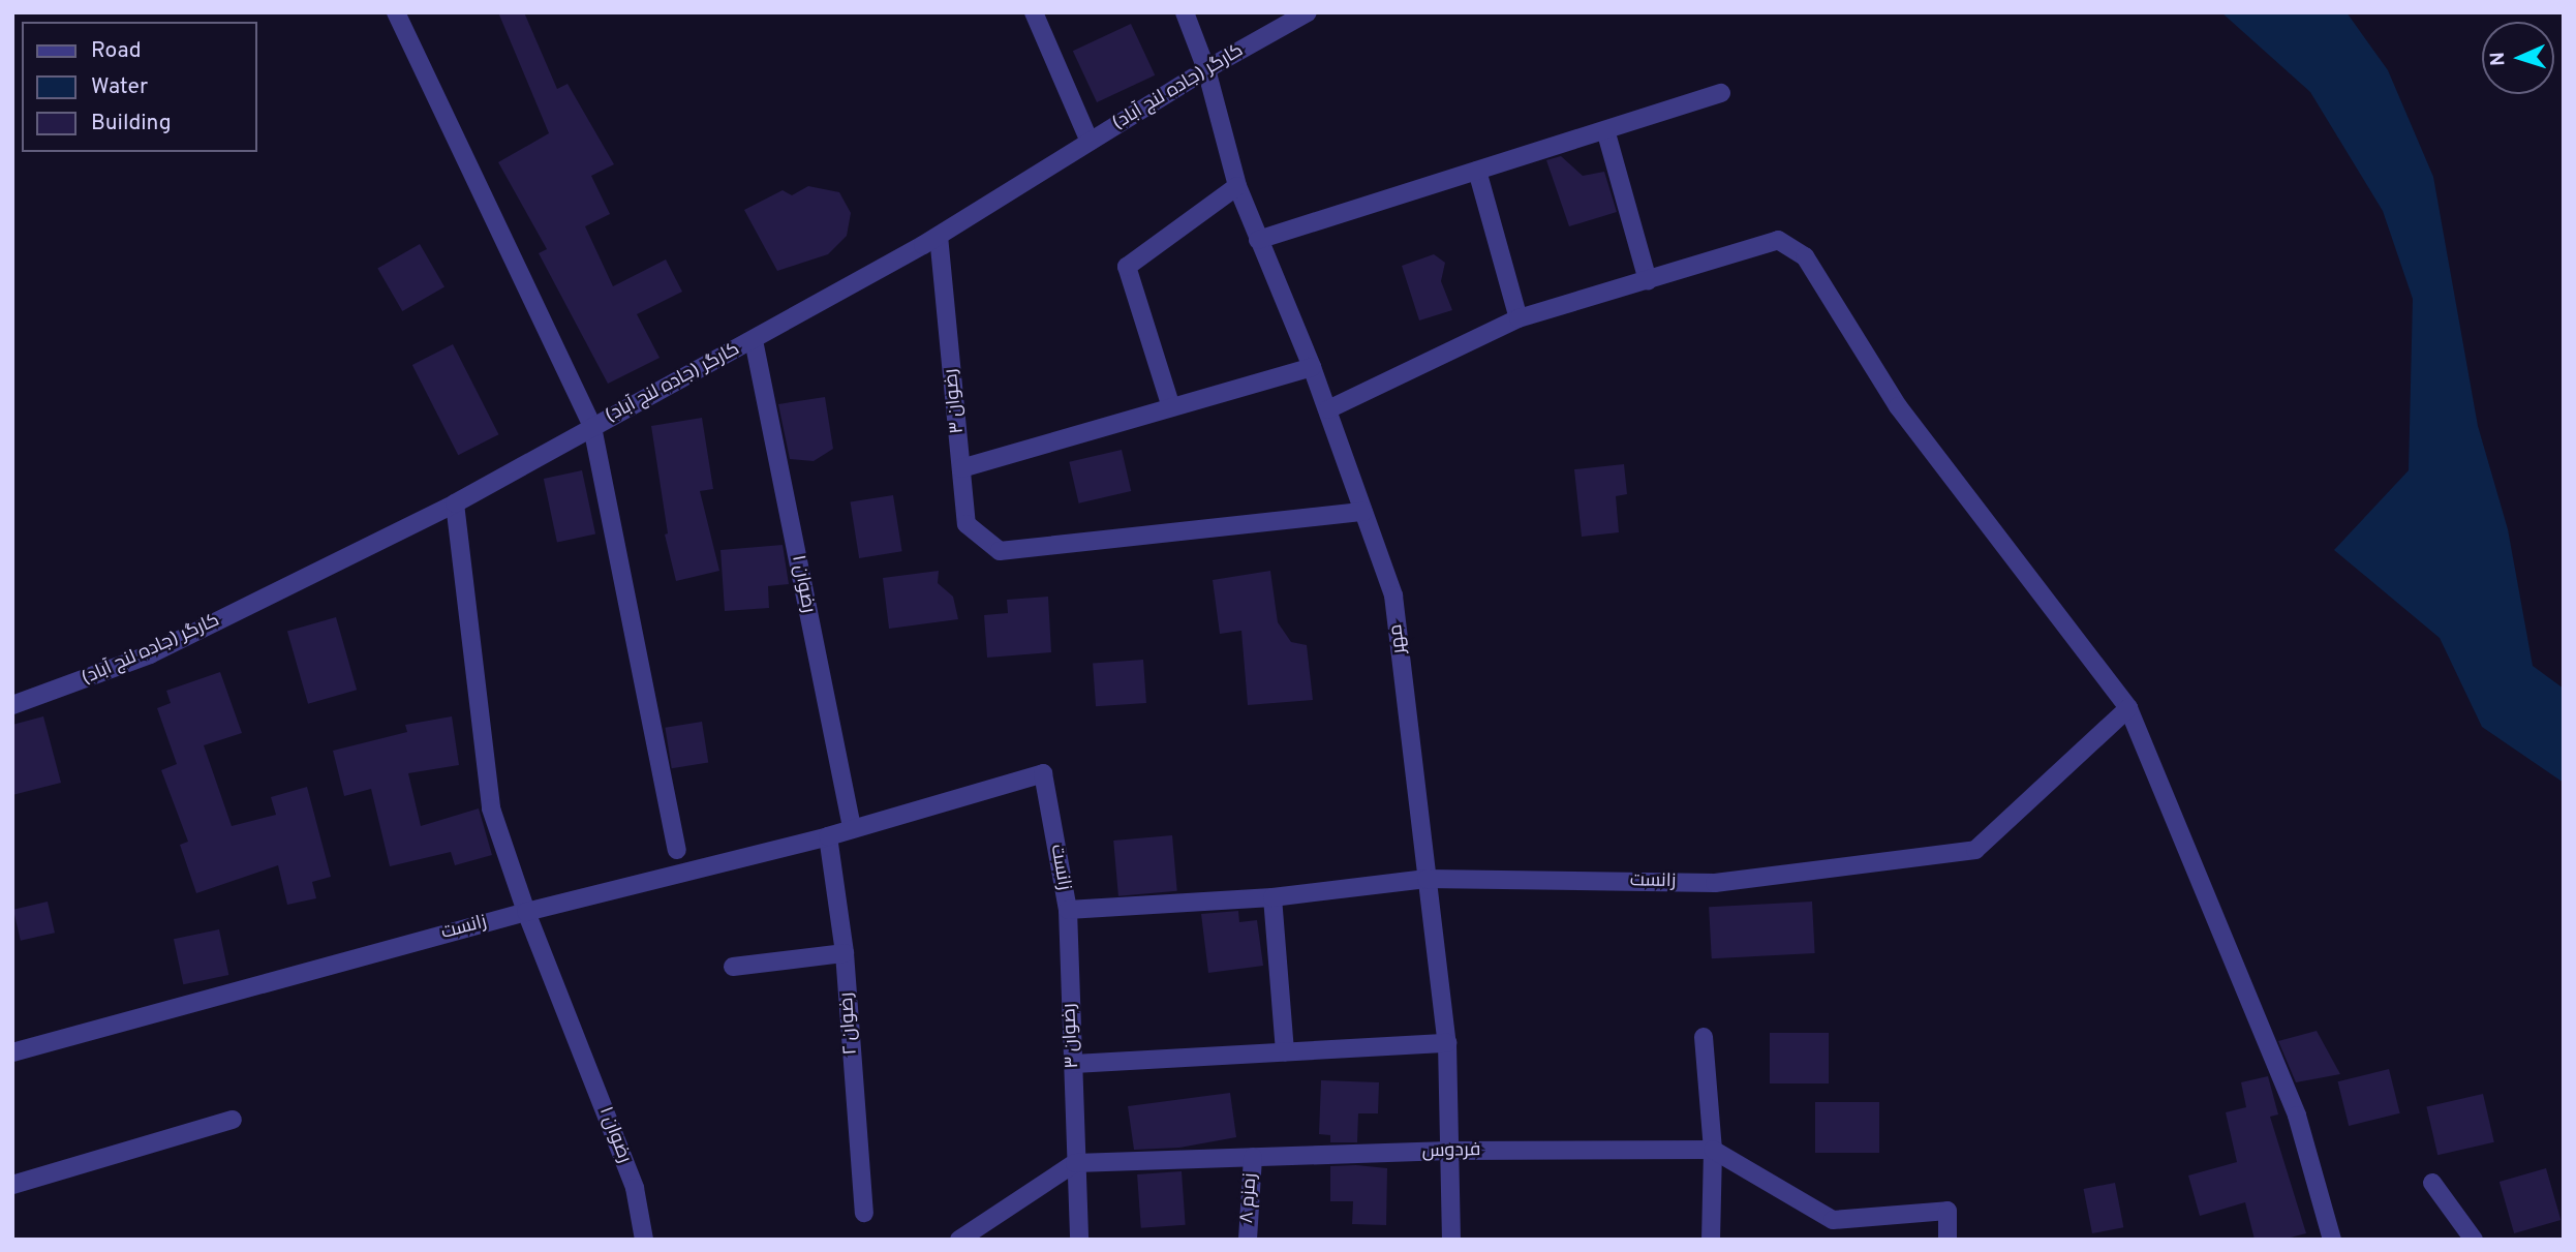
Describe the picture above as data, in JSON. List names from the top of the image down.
{
  "streets": {
    "street": [
      "کارگر (جاده لنج آباد)",
      "رضوان ۳",
      "رضوان ۱",
      "مهر",
      "زانست",
      "رضوان ۲",
      "فردوس",
      "زمزم ۸"
    ]
  },
  "crossings": [
    ["کارگر (جاده لنج آباد)", "رضوان ۳"],
    ["کارگر (جاده لنج آباد)", "رضوان ۱"],
    ["کارگر (جاده لنج آباد)", "مهر"],
    ["رضوان ۳", "مهر"],
    ["رضوان ۳", "زانست"],
    ["رضوان ۳", "فردوس"],
    ["رضوان ۱", "زانست"],
    ["مهر", "زانست"],
    ["مهر", "فردوس"],
    ["زانست", "رضوان ۲"],
    ["فردوس", "زمزم ۸"]
  ],
  "legend": ["Road", "Water", "Building"],
  "north": "left"
}
